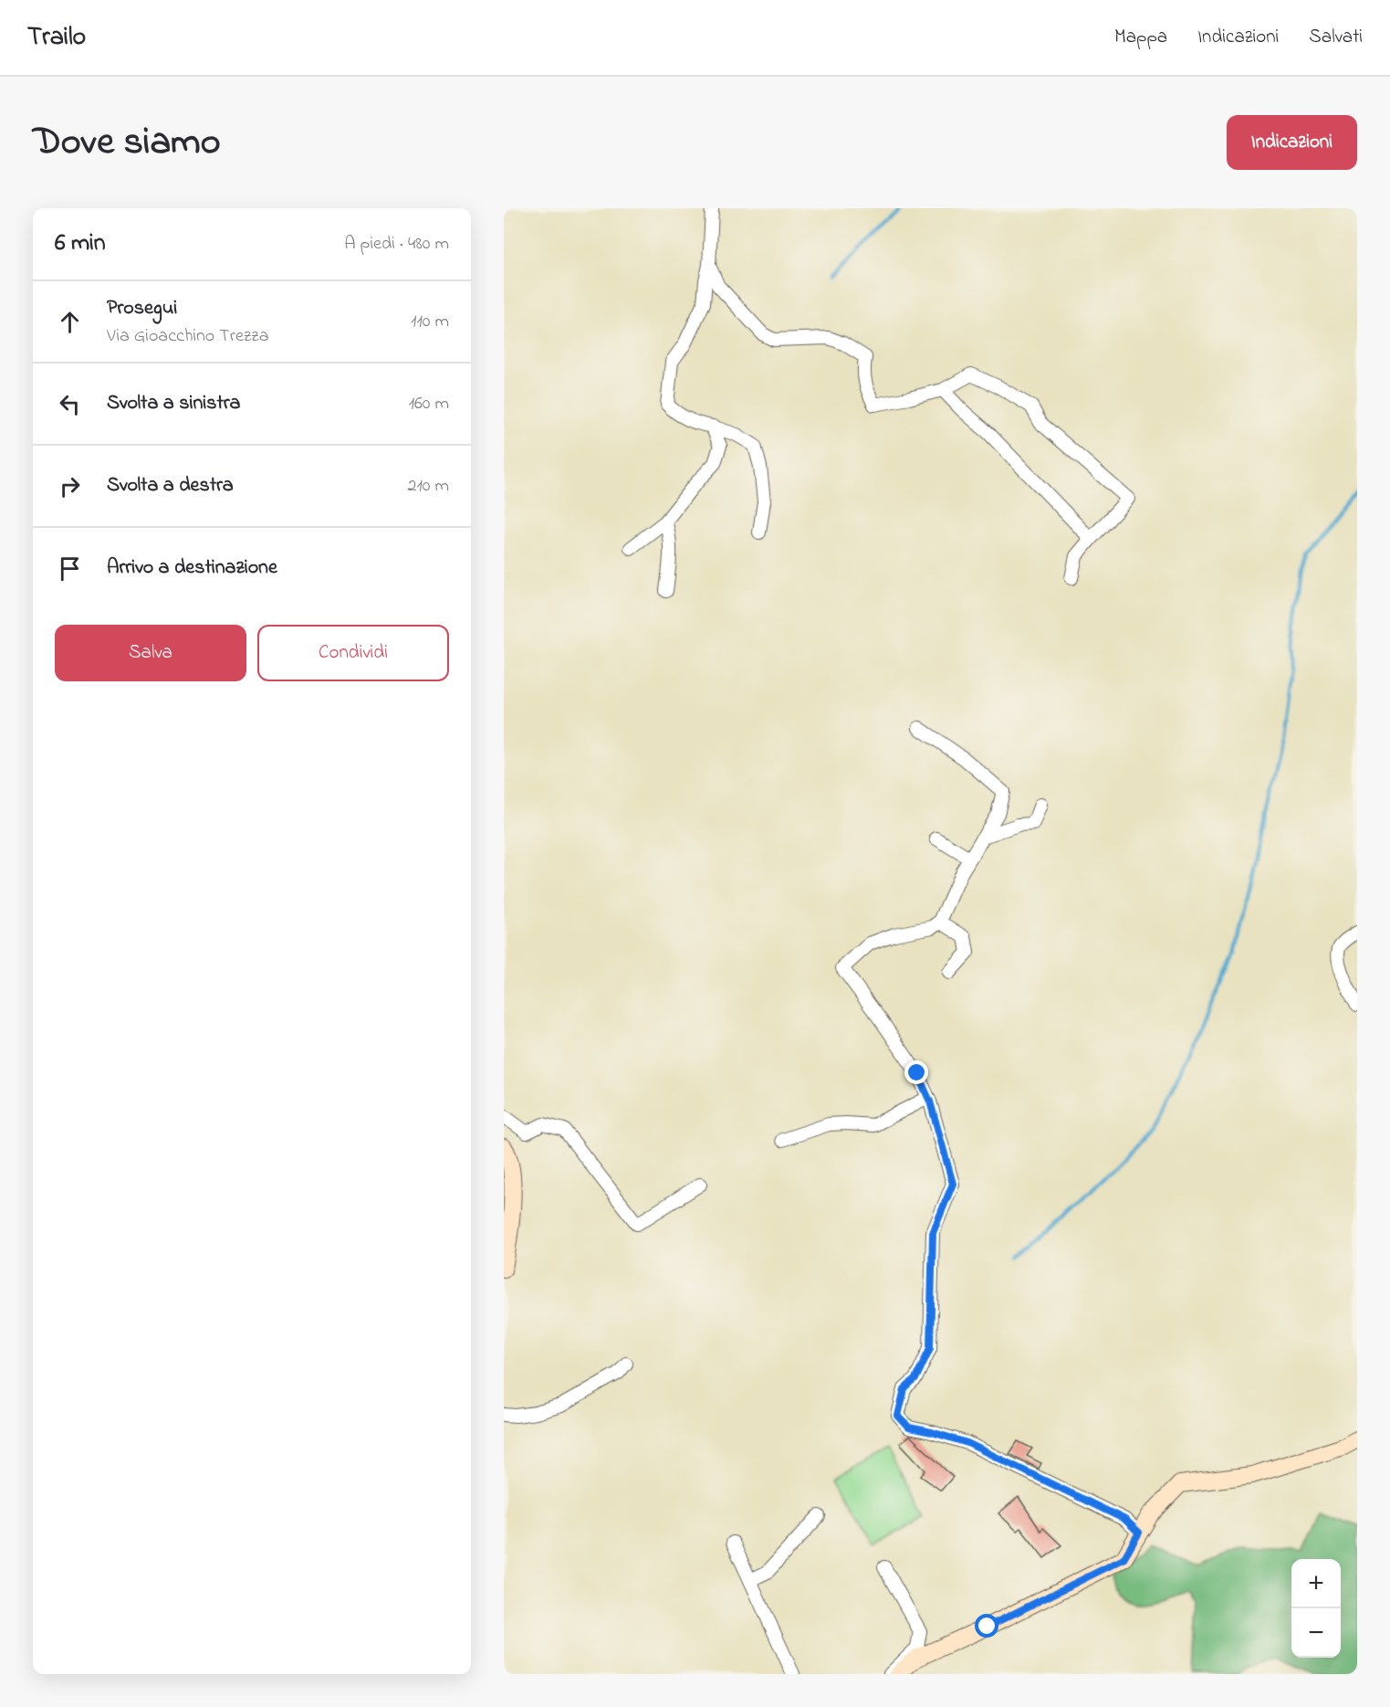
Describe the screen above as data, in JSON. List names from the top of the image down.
{
  "page": {
    "header": "Trailo",
    "nav": ["Mappa", "Indicazioni", "Salvati"],
    "title": "Dove siamo",
    "buttons": [
      "Indicazioni",
      ["Salva", "Condividi"]
    ],
    "heading": ["6 min", "A piedi · 480 m"],
    "list": [
      ["Prosegui", "Via Gioacchino Trezza", "110 m"],
      ["Svolta a sinistra", "160 m"],
      ["Svolta a destra", "210 m"],
      "Arrivo a destinazione"
    ],
    "map_buttons": ["+", "−"]
  }
}
